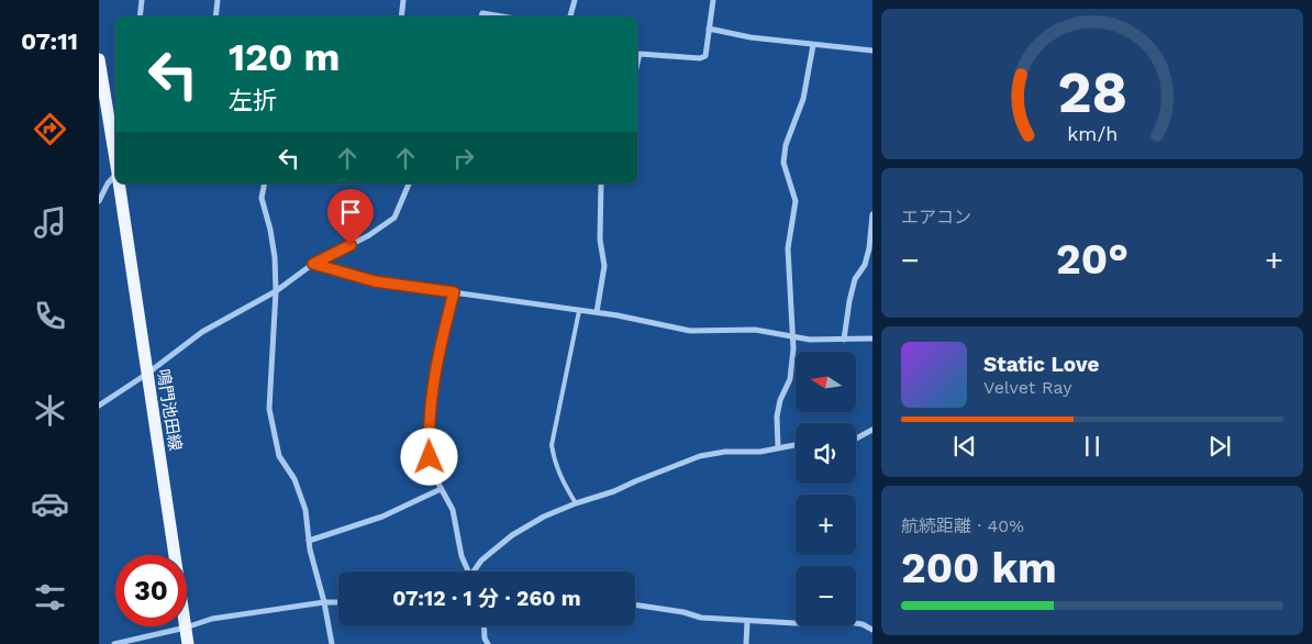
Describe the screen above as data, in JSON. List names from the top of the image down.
{
  "streets": {
    "main road": ["鳴門池田線"]
  },
  "north": "left",
  "page": {
    "tabs": "07:11",
    "turn": ["120 m", "左折"],
    "tile": [
      "エアコン",
      ["航続距離 · 40%", "200 km"]
    ],
    "heat": ["−", "20°", "+"],
    "song": ["Static Love", "Velvet Ray"],
    "map_buttons": ["+", "−"],
    "limit": "30",
    "trip": "07:12 · 1 分 · 260 m",
    "gauge": ["28", "km/h"]
  }
}
